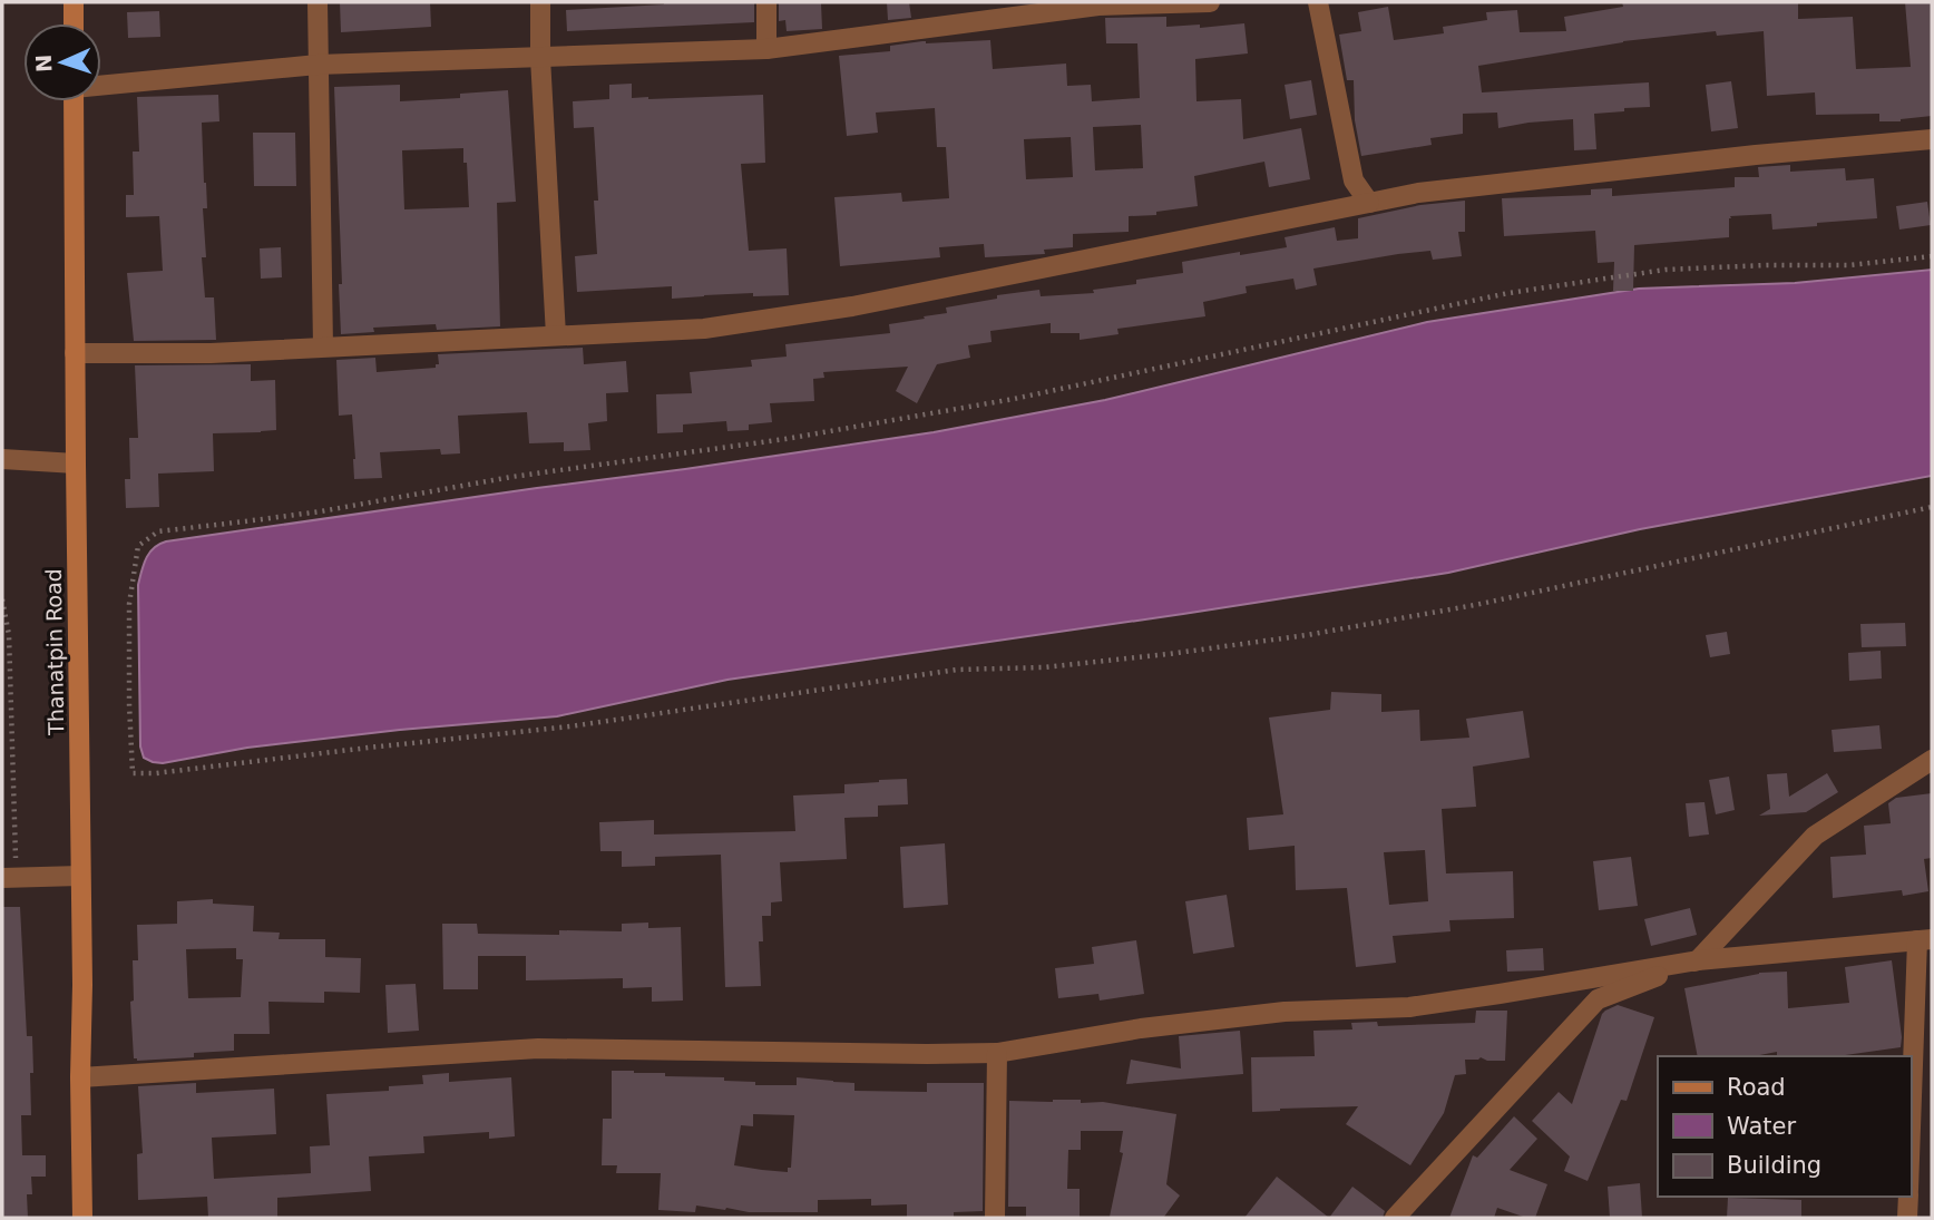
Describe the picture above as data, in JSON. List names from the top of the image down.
{
  "streets": {
    "main road": ["Thanatpin Road"]
  },
  "legend": ["Road", "Water", "Building"],
  "north": "left"
}
